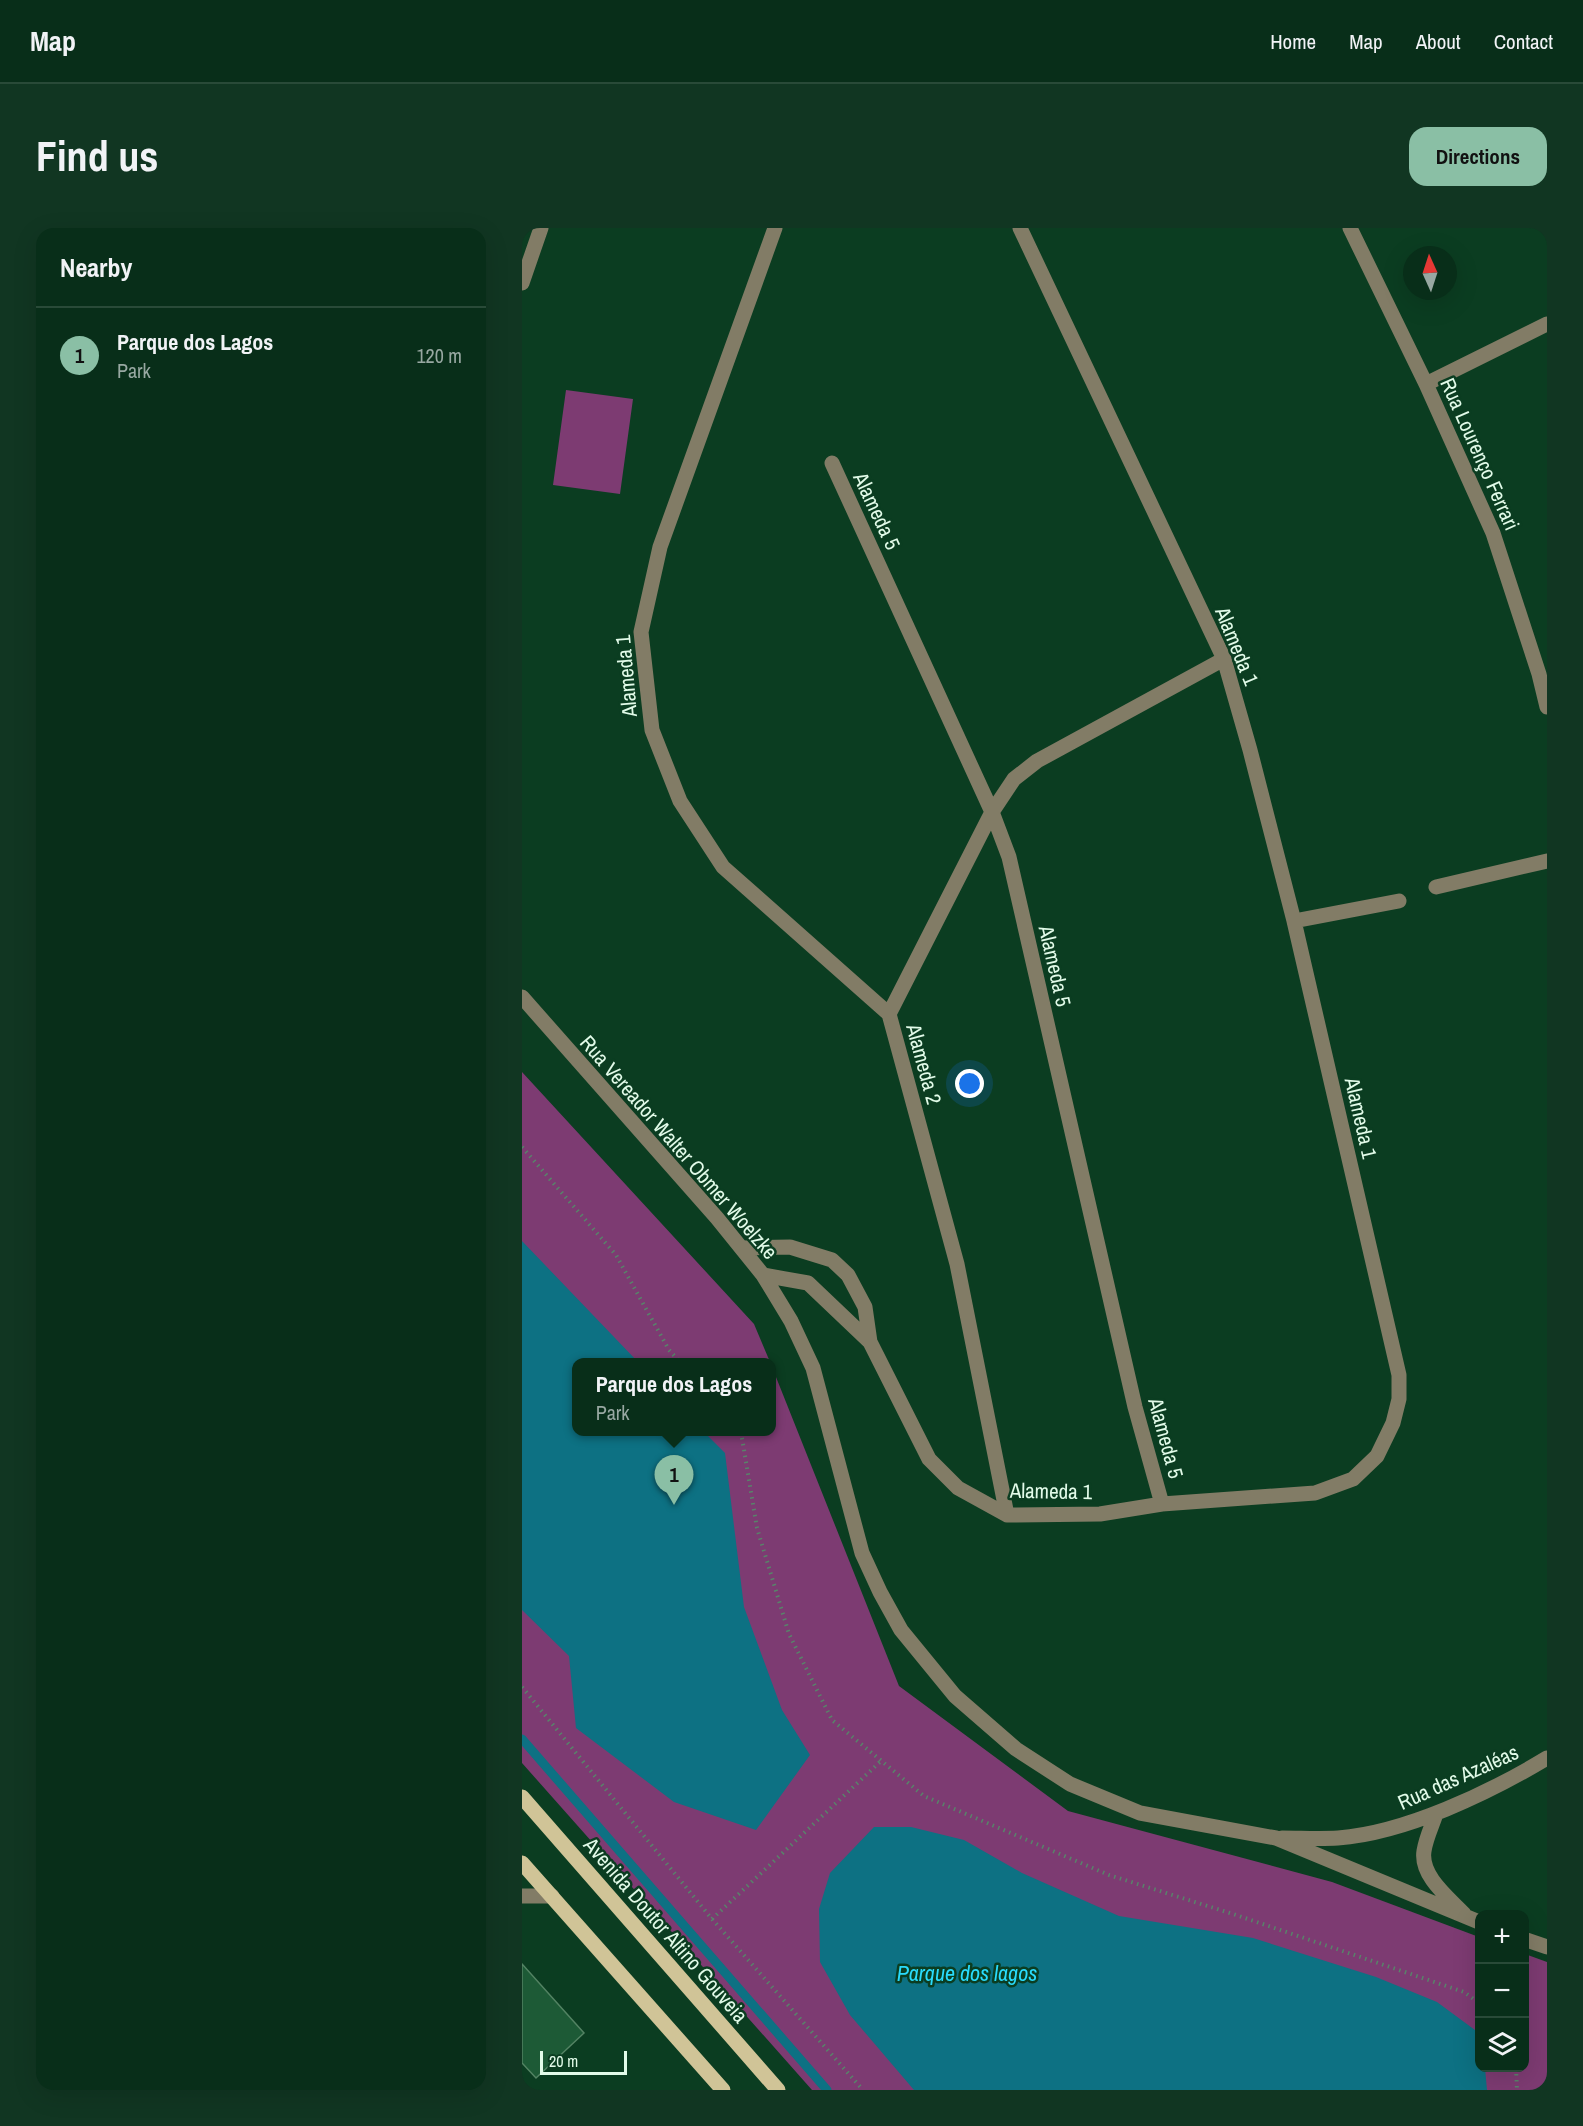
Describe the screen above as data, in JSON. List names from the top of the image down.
{
  "streets": {
    "main road": ["Avenida Doutor Altino Gouveia"],
    "street": [
      "Rua Lourenço Ferrari",
      "Alameda 5",
      "Alameda 1",
      "Alameda 2",
      "Rua Vereador Walter Obmer Woelzke",
      "Rua das Azaléas"
    ]
  },
  "crossings": [
    ["Alameda 5", "Alameda 1"],
    ["Alameda 5", "Alameda 2"],
    ["Alameda 1", "Alameda 2"],
    ["Alameda 1", "Rua Vereador Walter Obmer Woelzke"],
    ["Rua Vereador Walter Obmer Woelzke", "Rua das Azaléas"]
  ],
  "water": ["Parque dos lagos"],
  "scale_bar": "20 m",
  "north": "top",
  "page": {
    "header": "Map",
    "nav": [
      "Home",
      "Map",
      "About",
      "Contact"
    ],
    "buttons": "Directions",
    "title": "Find us",
    "heading": "Nearby",
    "list": [
      {
        "mark": "1",
        "name": "Parque dos Lagos",
        "note": "Park",
        "value": "120 m"
      }
    ],
    "popup": ["Parque dos Lagos", "Park"],
    "pins": "1",
    "map_buttons": ["+", "−"],
    "scale": "20 m"
  }
}
